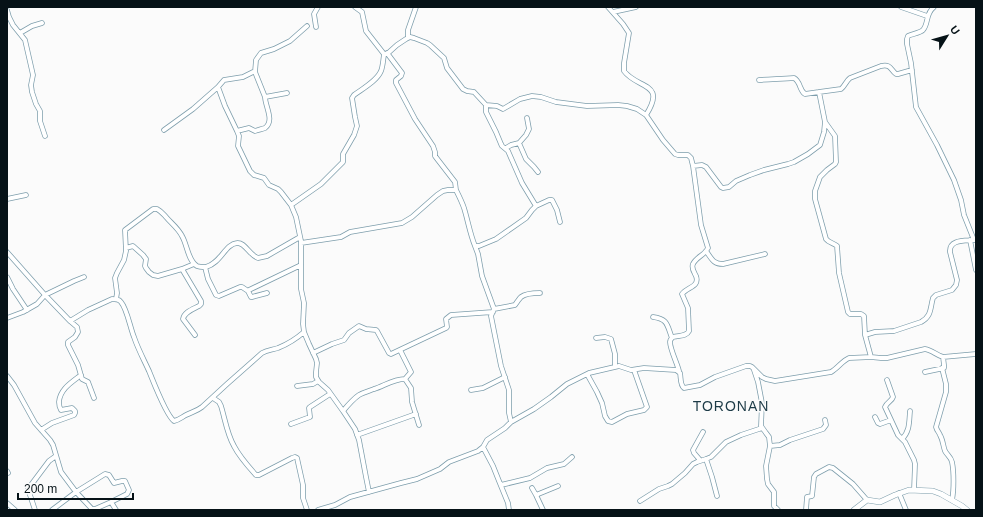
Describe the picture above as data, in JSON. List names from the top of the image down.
{
  "districts": ["TORONAN"],
  "scale_bar": "200 m",
  "north": "top right"
}
